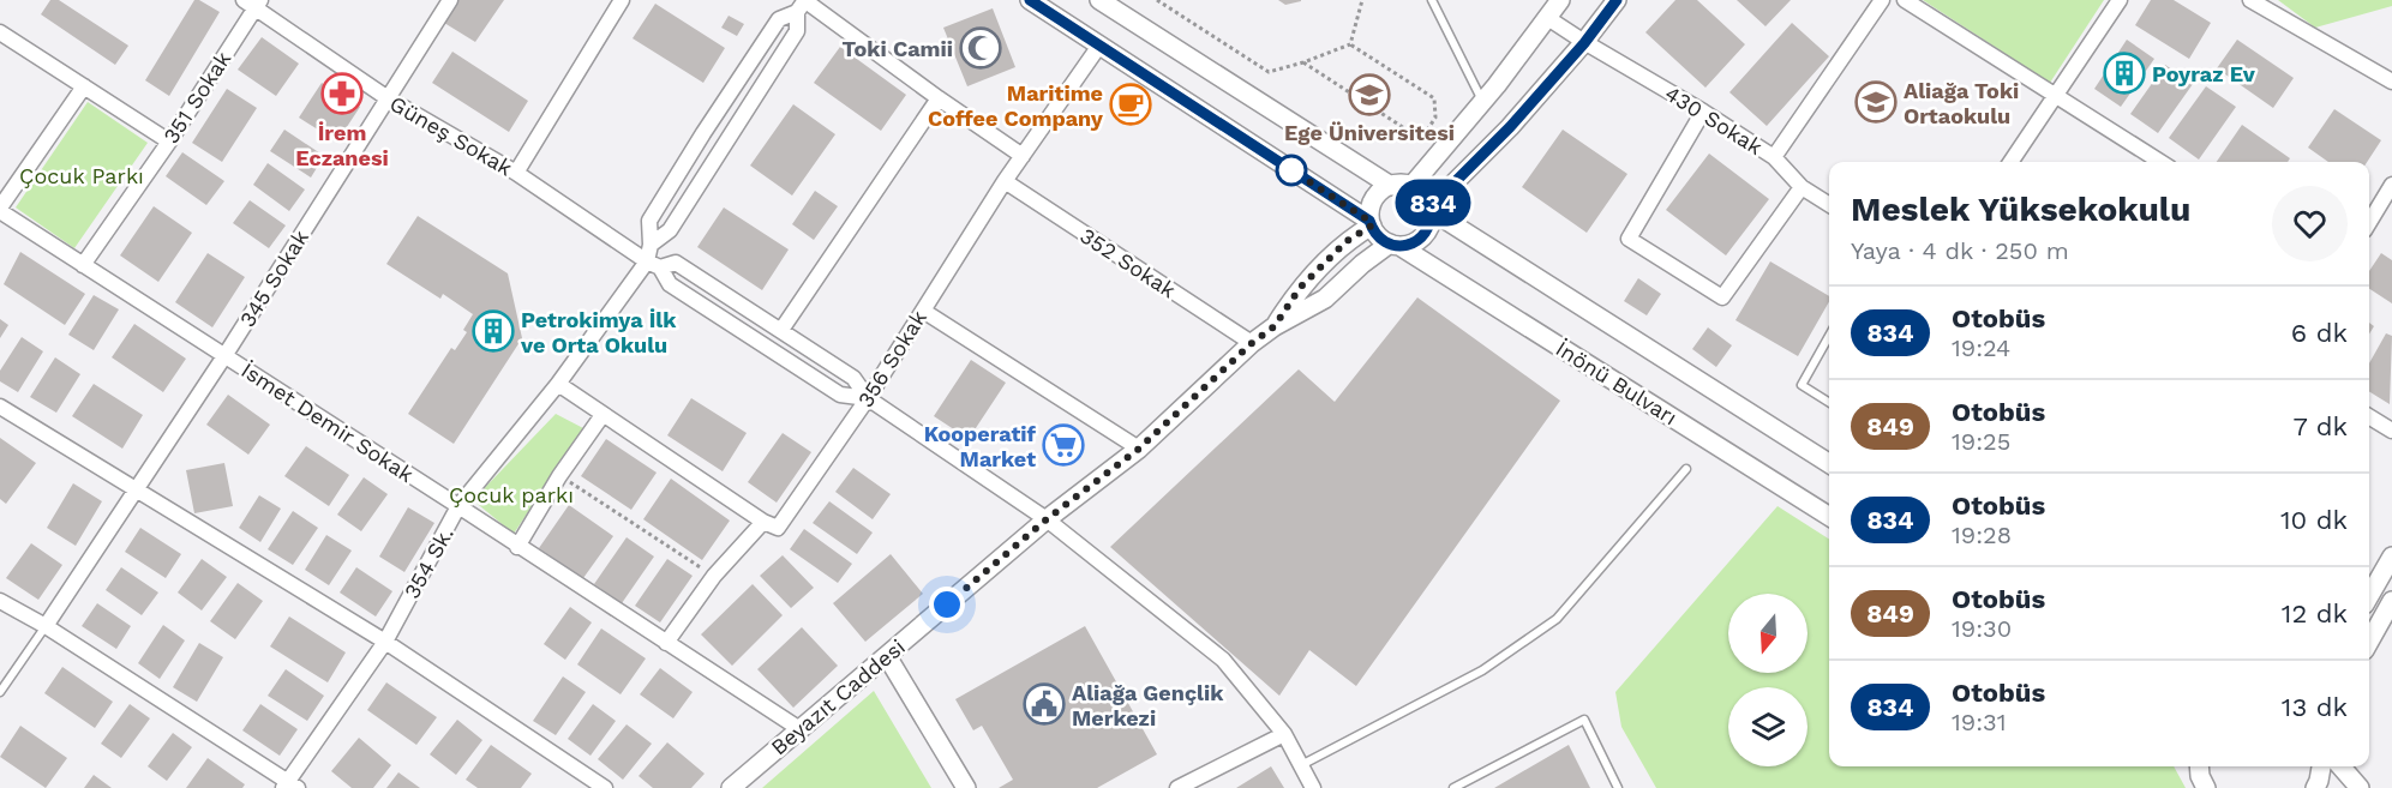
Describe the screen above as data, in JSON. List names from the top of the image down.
{
  "streets": {
    "street": [
      "351 Sokak",
      "430 Sokak",
      "Güneş Sokak",
      "352 Sokak",
      "345 Sokak",
      "356 Sokak",
      "İnönü Bulvarı",
      "İsmet Demir Sokak",
      "354 Sk.",
      "Beyazıt Caddesi"
    ]
  },
  "crossings": [
    ["351 Sokak", "Güneş Sokak"],
    ["351 Sokak", "İsmet Demir Sokak"],
    ["Güneş Sokak", "345 Sokak"],
    ["Güneş Sokak", "356 Sokak"],
    ["Güneş Sokak", "354 Sk."],
    ["Güneş Sokak", "Beyazıt Caddesi"],
    ["352 Sokak", "356 Sokak"],
    ["352 Sokak", "Beyazıt Caddesi"],
    ["345 Sokak", "İsmet Demir Sokak"],
    ["356 Sokak", "İsmet Demir Sokak"],
    ["İnönü Bulvarı", "Beyazıt Caddesi"],
    ["İsmet Demir Sokak", "354 Sk."],
    ["İsmet Demir Sokak", "Beyazıt Caddesi"]
  ],
  "parks": ["Çocuk Parkı", "Çocuk parkı"],
  "places": {
    "mosque": ["Toki Camii"],
    "building": ["Poyraz Ev", "Petrokimya İlk ve Orta Okulu"],
    "pharmacy": ["İrem Eczanesi"],
    "school or university": ["Ege Üniversitesi", "Aliağa Toki Ortaokulu"],
    "cafe": ["Maritime Coffee Company"],
    "supermarket": ["Kooperatif Market"],
    "public building": ["Aliağa Gençlik Merkezi"]
  },
  "lines": ["bus line 834"],
  "north": "bottom",
  "page": {
    "on_map": "834",
    "heading": ["Meslek Yüksekokulu", "Yaya · 4 dk · 250 m"],
    "list": [
      {
        "mark": "834",
        "name": "Otobüs",
        "note": "19:24",
        "value": "6 dk"
      },
      {
        "mark": "849",
        "name": "Otobüs",
        "note": "19:25",
        "value": "7 dk"
      },
      {
        "mark": "834",
        "name": "Otobüs",
        "note": "19:28",
        "value": "10 dk"
      },
      {
        "mark": "849",
        "name": "Otobüs",
        "note": "19:30",
        "value": "12 dk"
      },
      {
        "mark": "834",
        "name": "Otobüs",
        "note": "19:31",
        "value": "13 dk"
      }
    ]
  }
}
